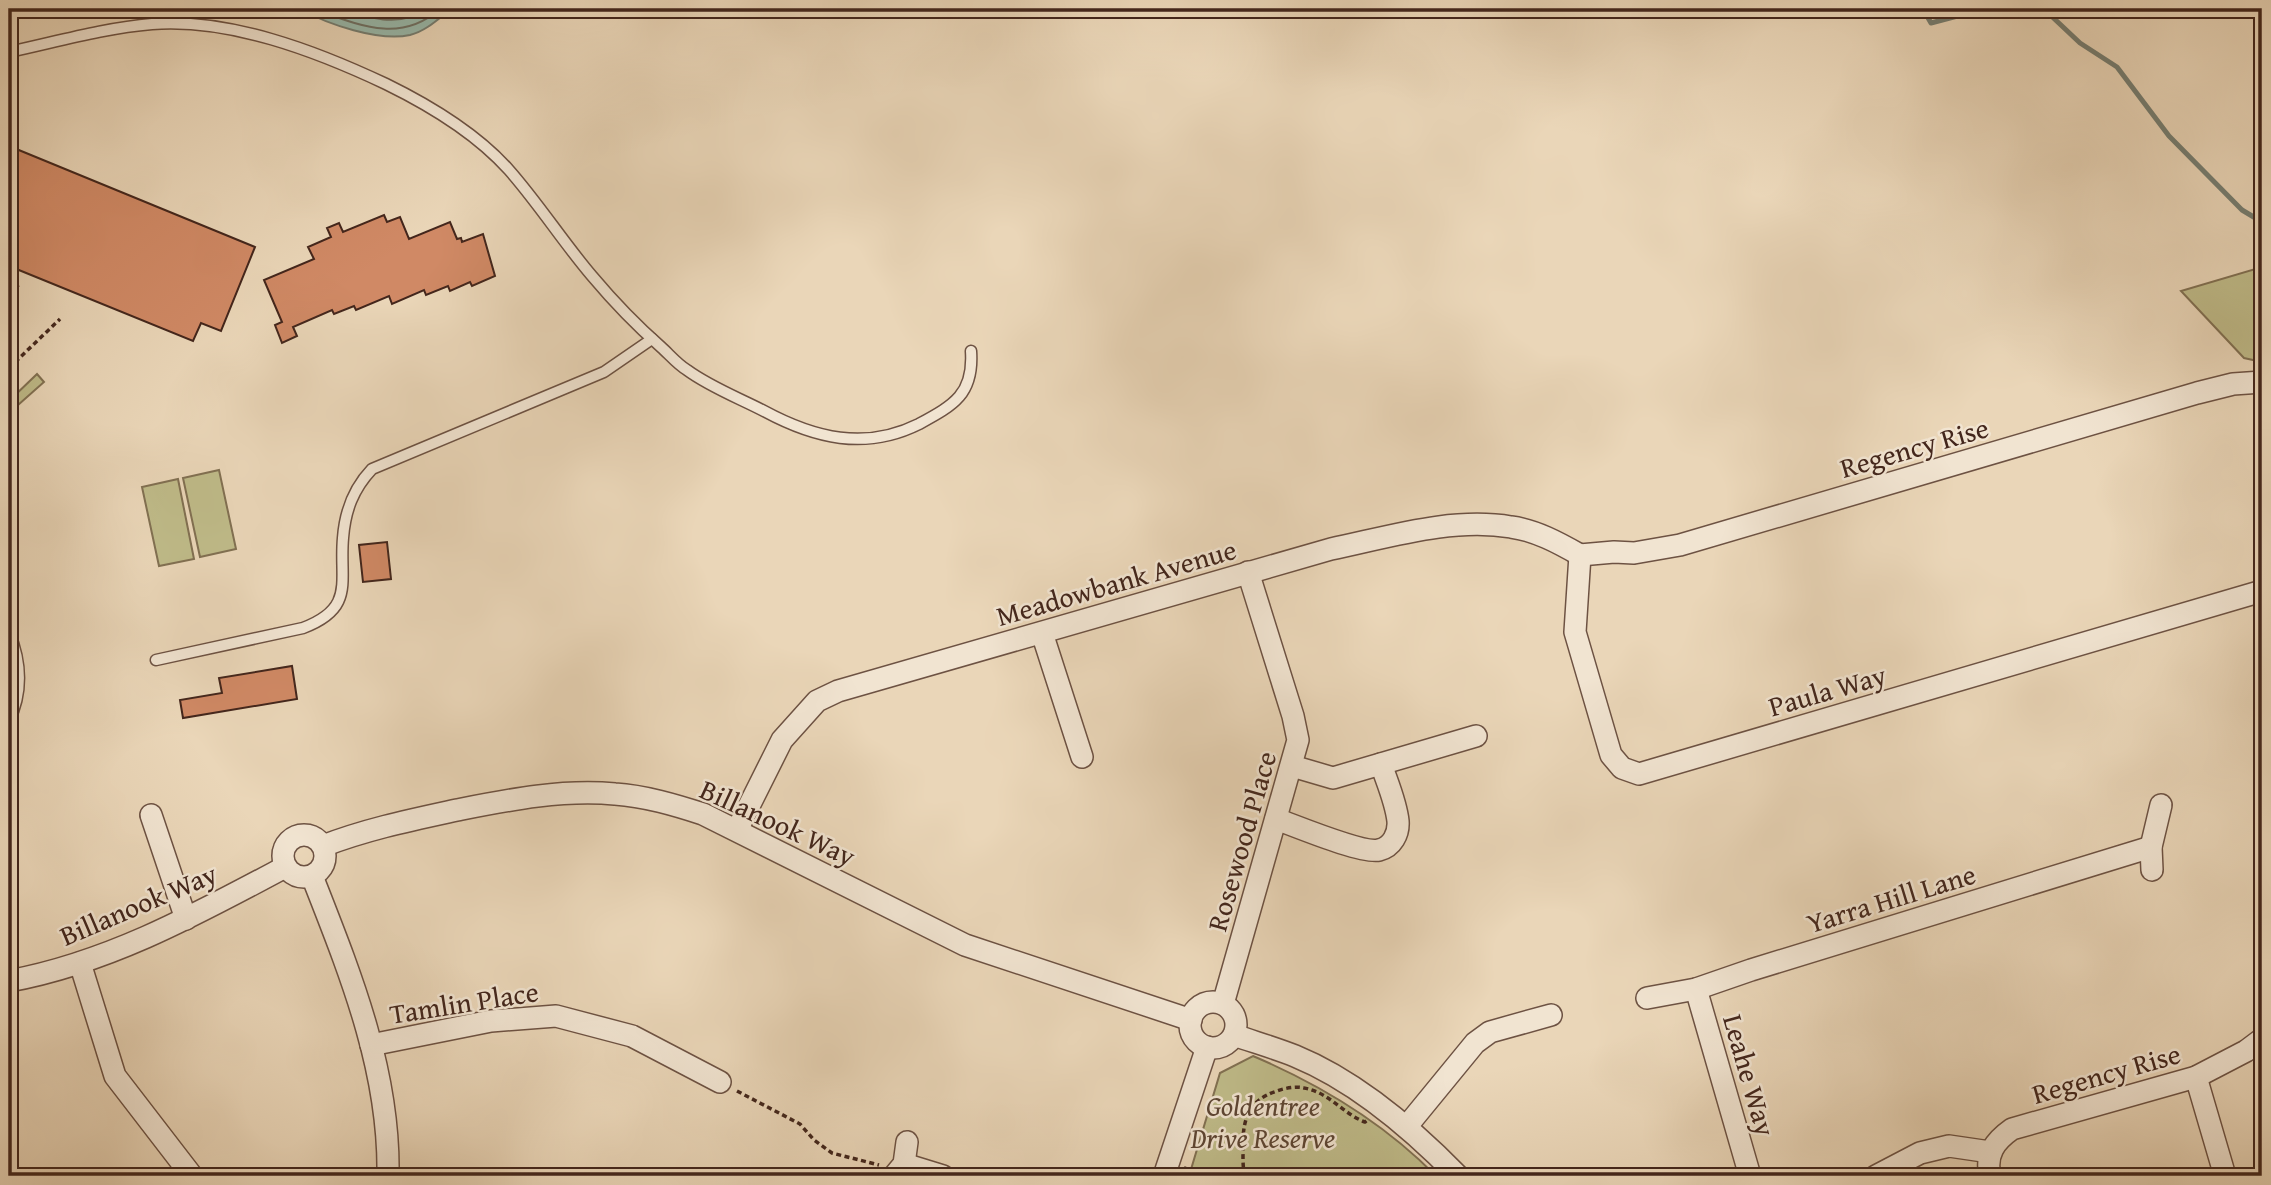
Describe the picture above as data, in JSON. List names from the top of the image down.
{
  "streets": {
    "street": [
      "Regency Rise",
      "Meadowbank Avenue",
      "Paula Way",
      "Billanook Way",
      "Rosewood Place",
      "Yarra Hill Lane",
      "Tamlin Place",
      "Leahe Way"
    ]
  },
  "crossings": [
    ["Regency Rise", "Meadowbank Avenue"],
    ["Regency Rise", "Paula Way"],
    ["Meadowbank Avenue", "Paula Way"],
    ["Meadowbank Avenue", "Billanook Way"],
    ["Meadowbank Avenue", "Rosewood Place"],
    ["Billanook Way", "Rosewood Place"],
    ["Yarra Hill Lane", "Leahe Way"]
  ],
  "parks": ["Goldentree Drive Reserve"]
}
